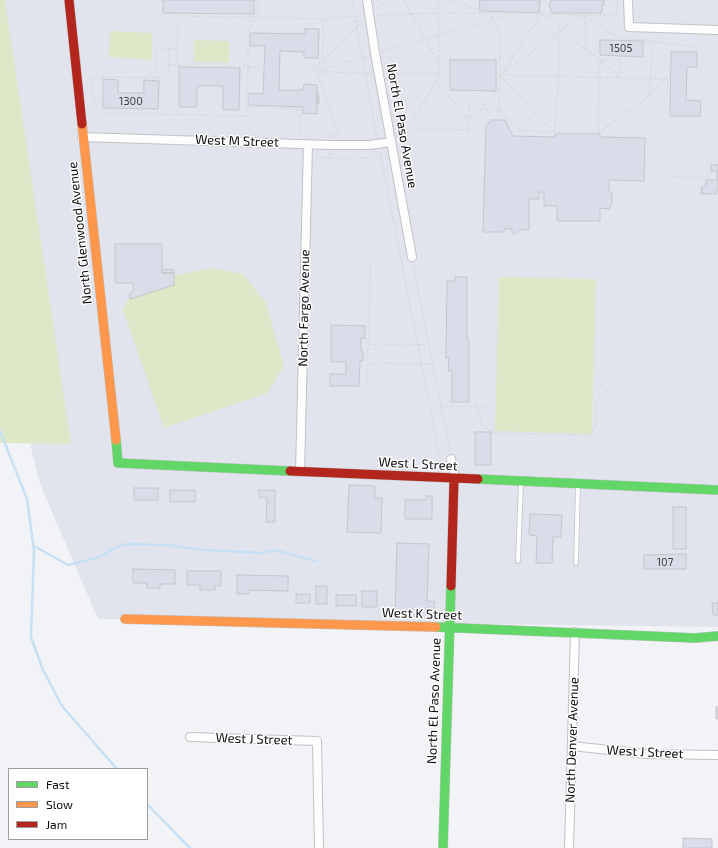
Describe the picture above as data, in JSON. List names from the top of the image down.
{
  "streets": {
    "street": [
      "North El Paso Avenue",
      "West M Street",
      "North Glenwood Avenue",
      "North Fargo Avenue",
      "West L Street",
      "West K Street",
      "West J Street",
      "North Denver Avenue"
    ]
  },
  "crossings": [
    ["North El Paso Avenue", "West M Street"],
    ["North El Paso Avenue", "West L Street"],
    ["North El Paso Avenue", "West K Street"],
    ["West M Street", "North Glenwood Avenue"],
    ["West M Street", "North Fargo Avenue"],
    ["North Glenwood Avenue", "West L Street"],
    ["North Fargo Avenue", "West L Street"],
    ["West K Street", "North Denver Avenue"],
    ["West J Street", "North Denver Avenue"]
  ],
  "house_numbers": ["1505", "1300", "107"],
  "legend": ["Fast", "Slow", "Jam"]
}
